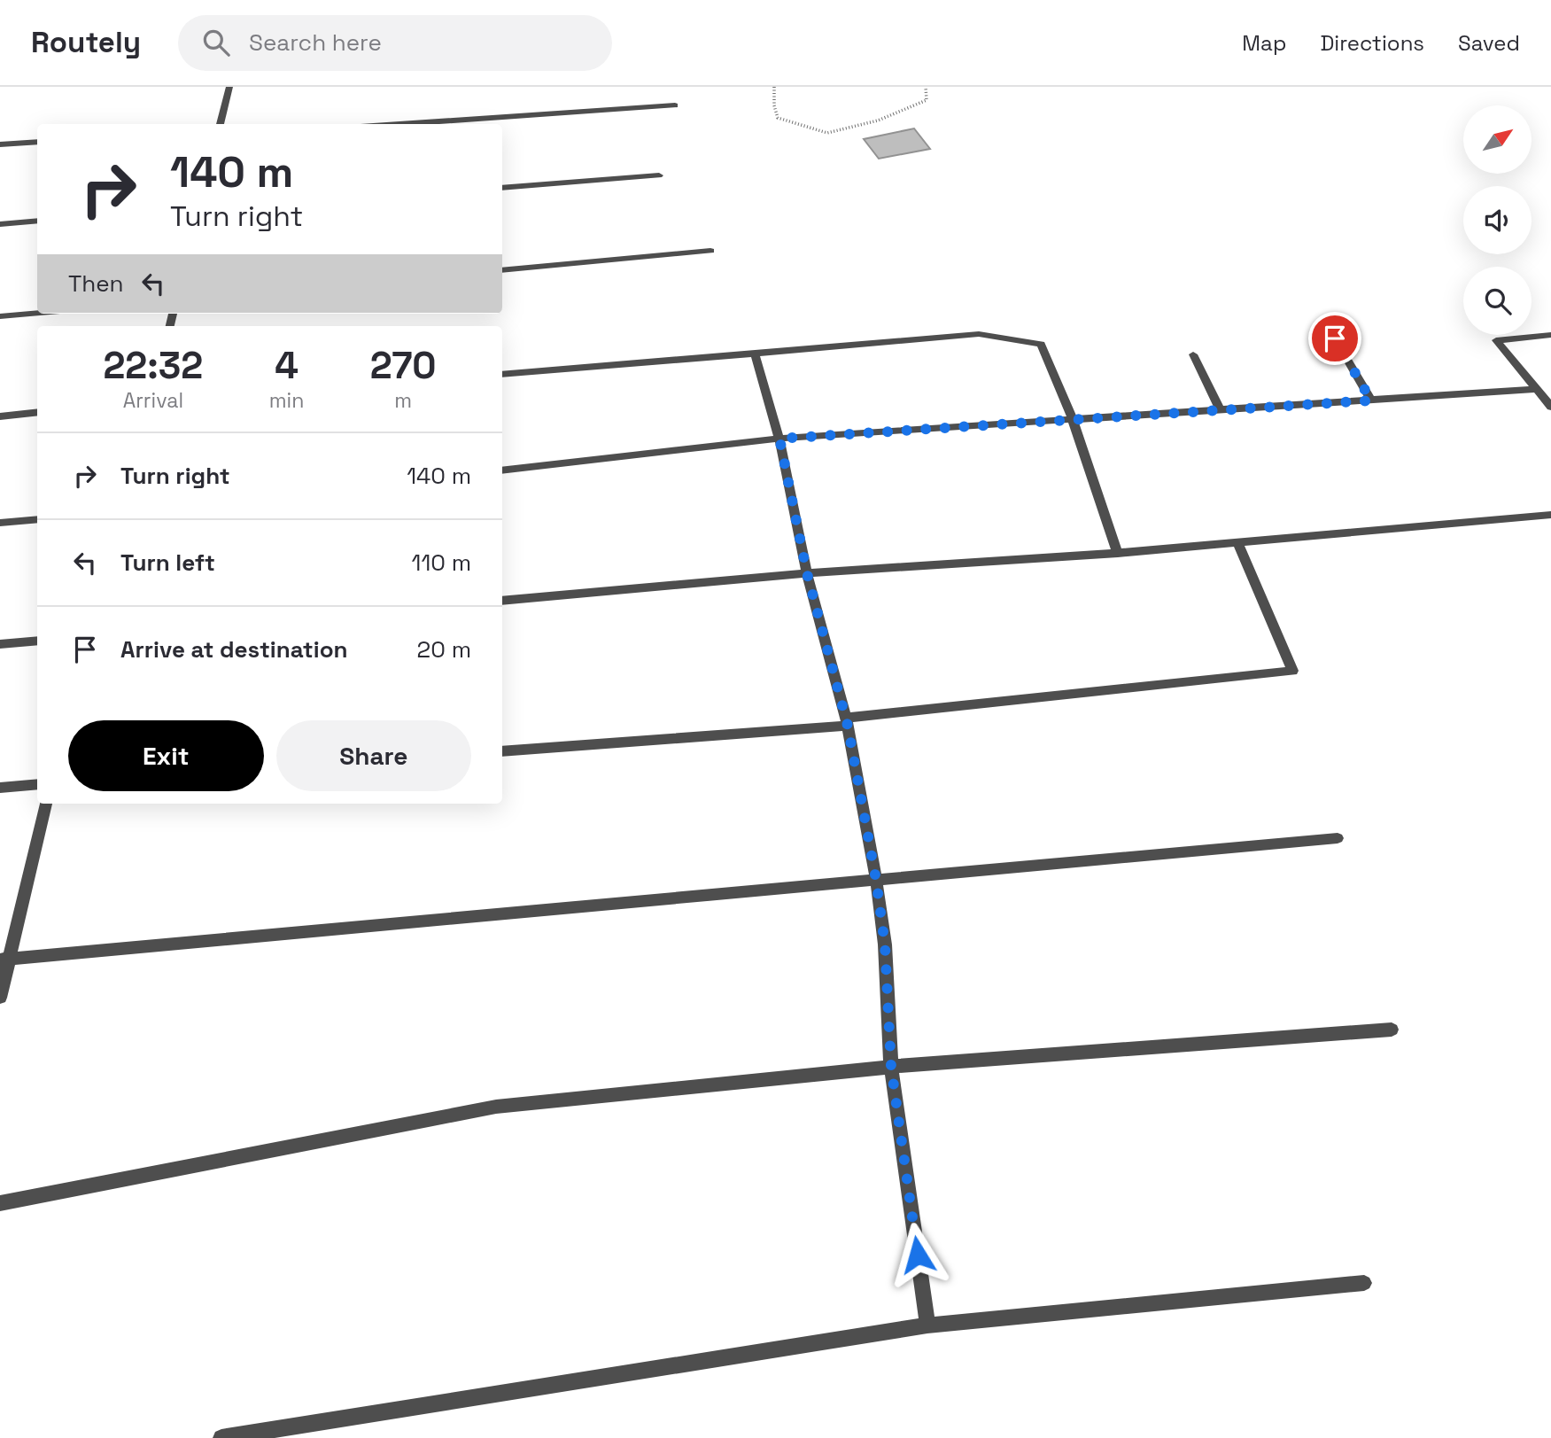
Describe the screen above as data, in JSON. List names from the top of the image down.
{
  "north": "top right",
  "page": {
    "header": "Routely",
    "search": "Search here",
    "nav": ["Map", "Directions", "Saved"],
    "turn": ["140 m", "Turn right"],
    "then": "Then",
    "eta": [
      "22:32",
      "Arrival",
      "4",
      "min",
      "270",
      "m"
    ],
    "list": [
      {
        "name": "Turn right",
        "value": "140 m"
      },
      {
        "name": "Turn left",
        "value": "110 m"
      },
      {
        "name": "Arrive at destination",
        "value": "20 m"
      }
    ],
    "buttons": ["Exit", "Share"]
  }
}
